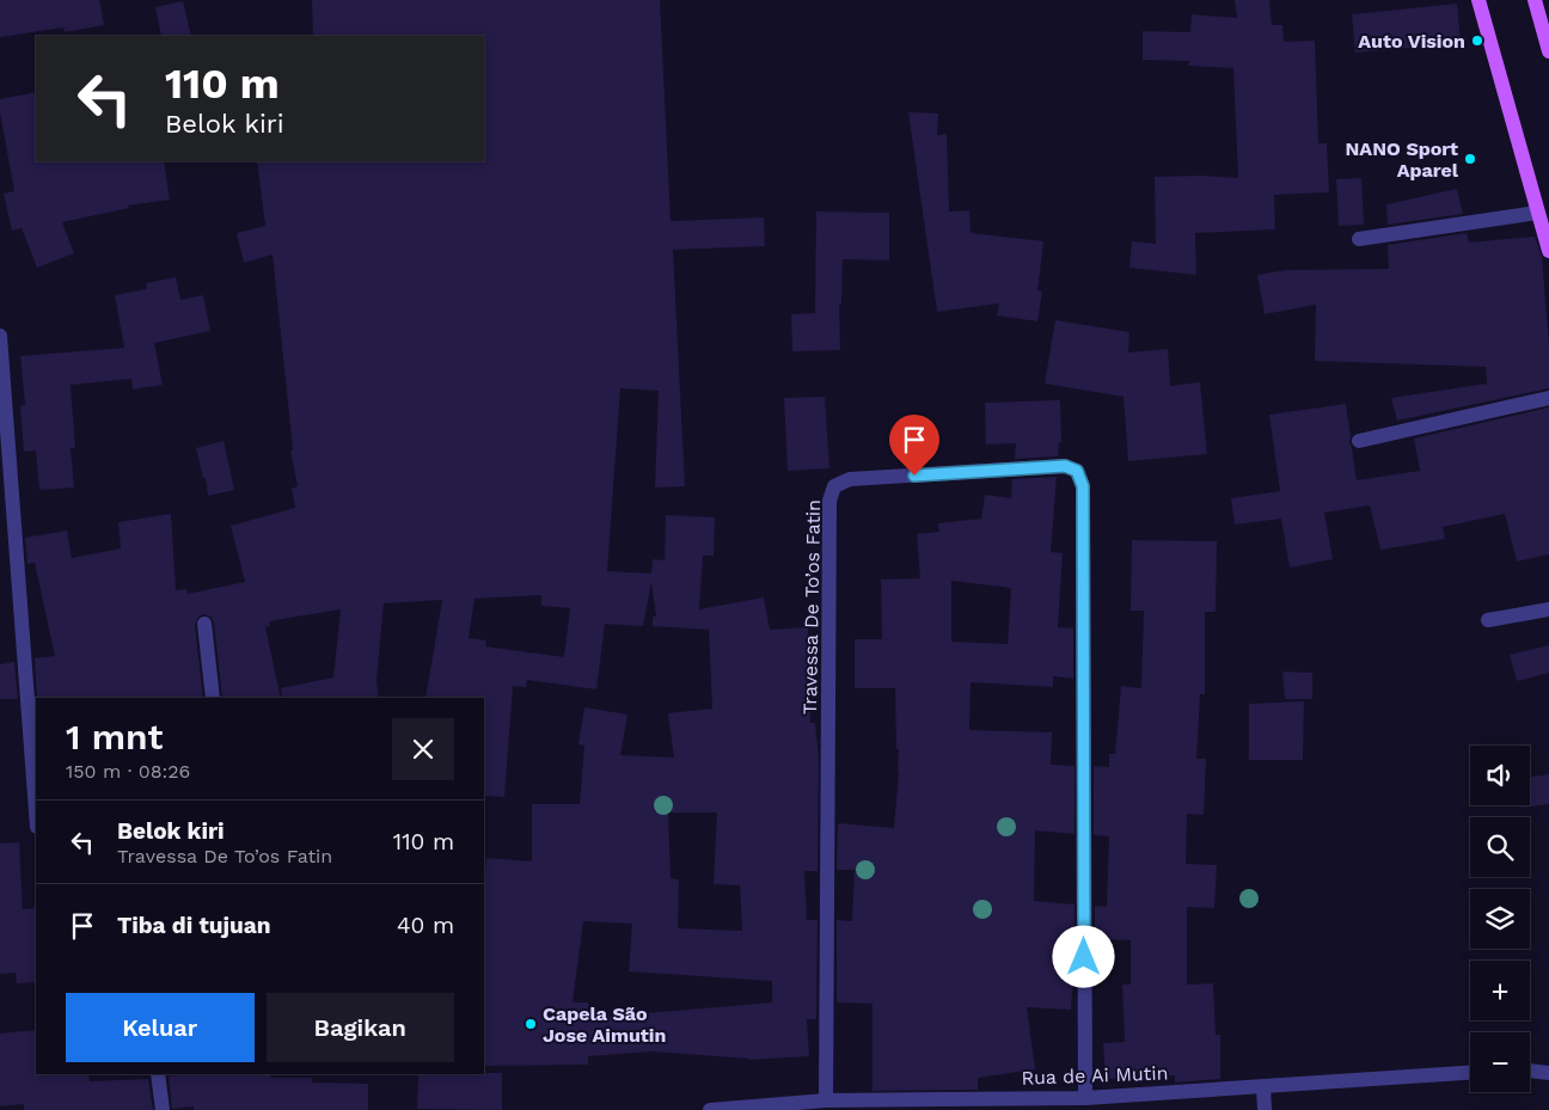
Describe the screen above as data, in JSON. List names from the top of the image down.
{
  "streets": {
    "street": ["Travessa De To’os Fatin", "Rua de Ai Mutin"]
  },
  "crossings": [
    ["Travessa De To’os Fatin", "Rua de Ai Mutin"]
  ],
  "places": ["Auto Vision", "NANO Sport Aparel", "Capela São Jose Aimutin"],
  "page": {
    "turn": ["110 m", "Belok kiri"],
    "heading": ["1 mnt", "150 m · 08:26"],
    "map_buttons": ["+", "−"],
    "list": [
      {
        "name": "Belok kiri",
        "note": "Travessa De To’os Fatin",
        "value": "110 m"
      },
      {
        "name": "Tiba di tujuan",
        "value": "40 m"
      }
    ],
    "buttons": ["Keluar", "Bagikan"]
  }
}
